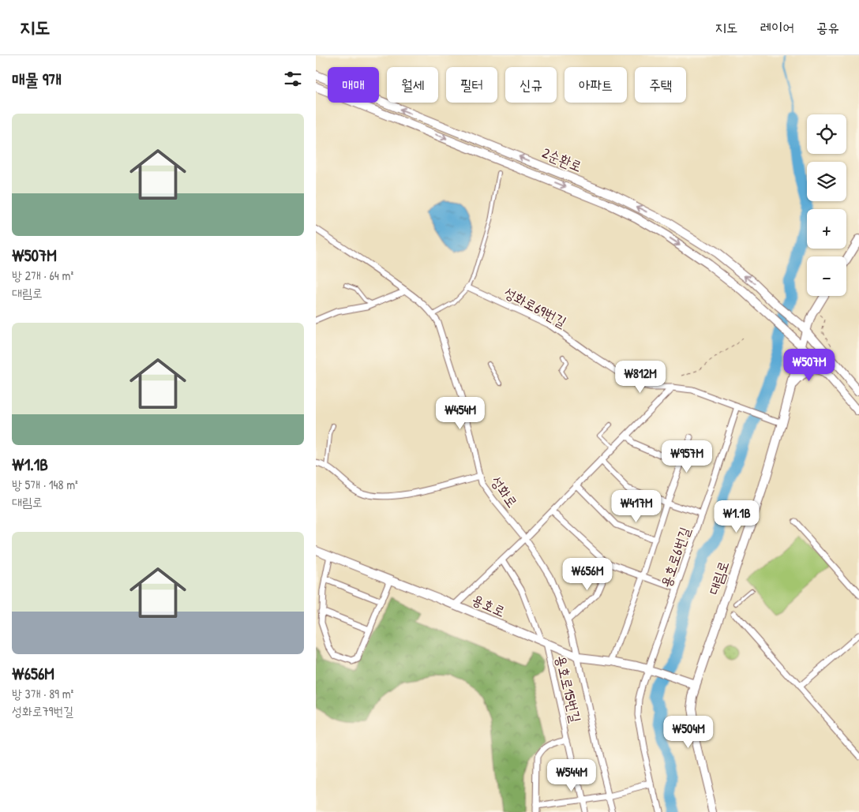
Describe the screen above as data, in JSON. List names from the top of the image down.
{
  "streets": {
    "street": [
      "2순환로",
      "성화로69번길",
      "성화로",
      "용호로6번길",
      "대림로",
      "용호로",
      "용호로15번길"
    ]
  },
  "crossings": [
    ["2순환로", "대림로"],
    ["성화로69번길", "용호로6번길"],
    ["성화로69번길", "대림로"],
    ["성화로", "용호로"],
    ["용호로6번길", "용호로"],
    ["대림로", "용호로"],
    ["용호로", "용호로15번길"]
  ],
  "page": {
    "header": "지도",
    "nav": ["지도", "레이어", "공유"],
    "heading": "매물 9개",
    "chip": [
      "매매",
      "월세",
      "필터",
      "신규",
      "아파트",
      "주택"
    ],
    "list": [
      {
        "name": "₩507M",
        "note": "방 2개 · 64 m² · 대림로"
      },
      {
        "name": "₩1.1B",
        "note": "방 5개 · 148 m² · 대림로"
      },
      {
        "name": "₩656M",
        "note": "방 3개 · 89 m² · 성화로79번길"
      }
    ],
    "map_buttons": ["+", "−"],
    "price": [
      "₩507M",
      "₩812M",
      "₩454M",
      "₩957M",
      "₩417M",
      "₩1.1B",
      "₩656M",
      "₩504M",
      "₩544M"
    ]
  }
}
